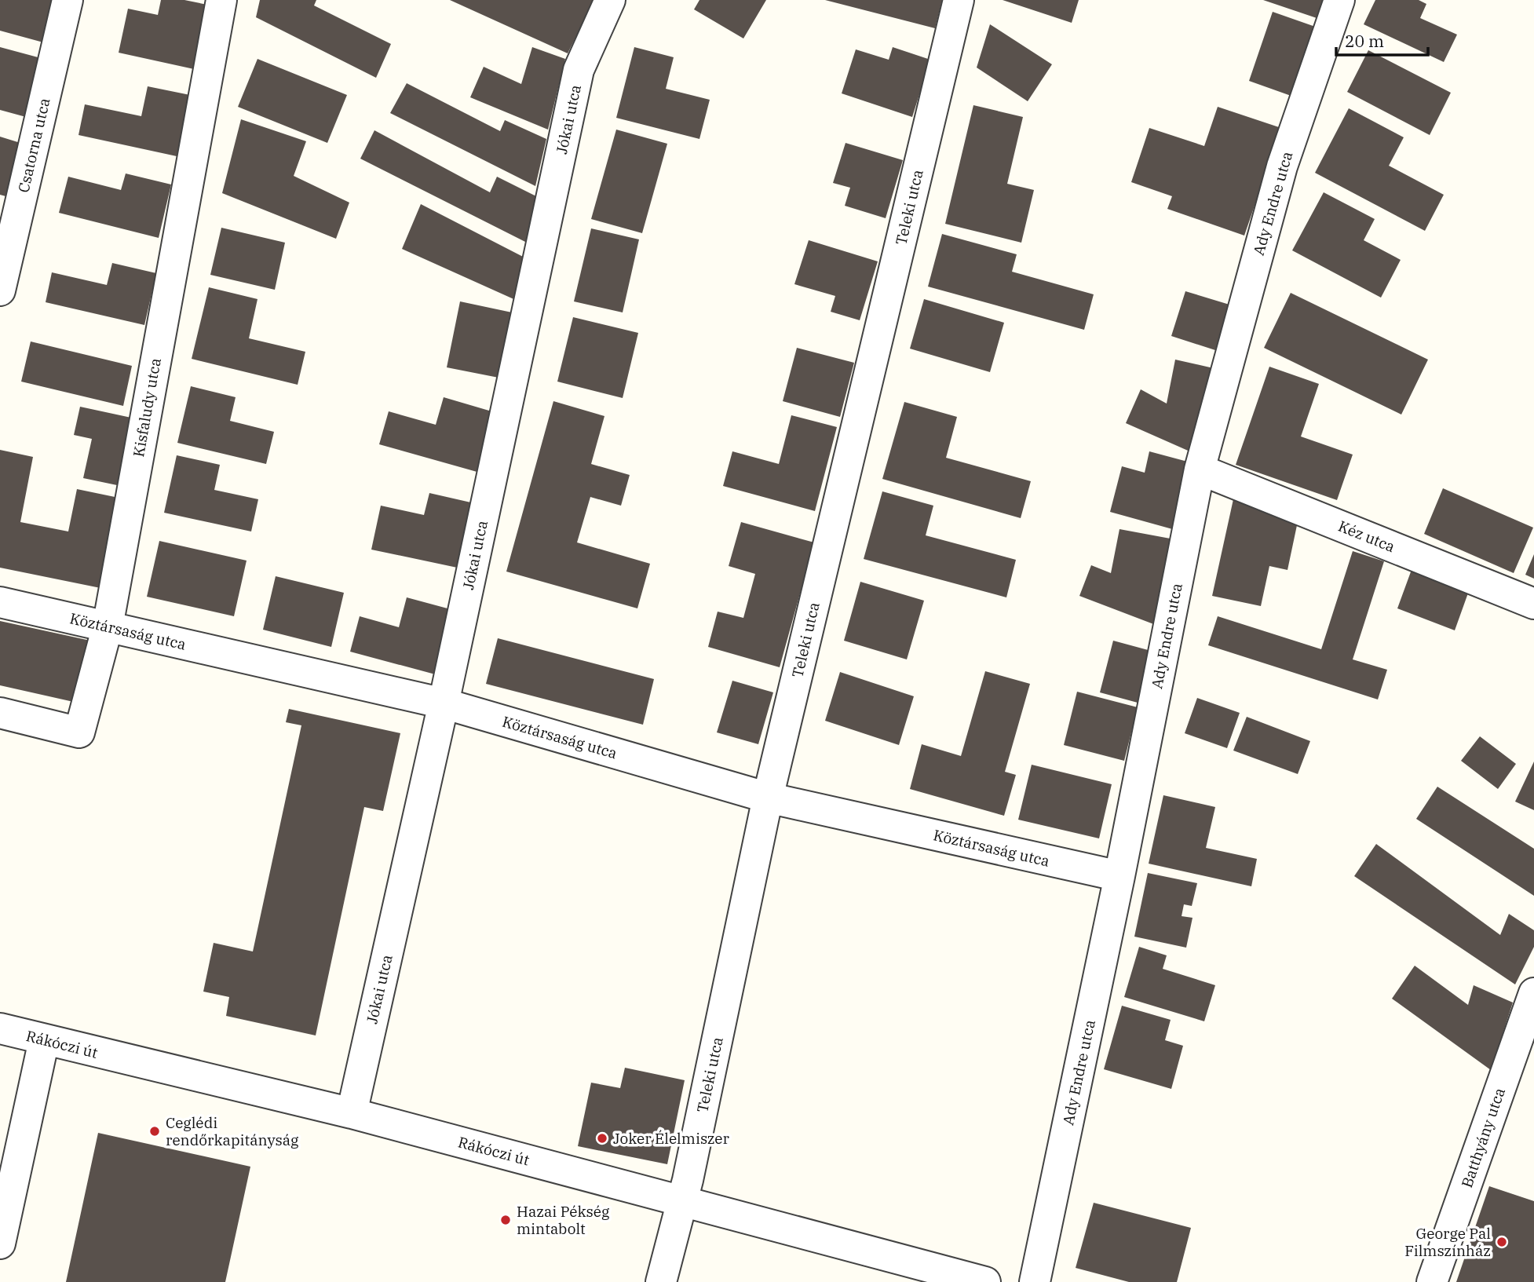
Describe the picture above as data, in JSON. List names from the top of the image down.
{
  "streets": {
    "street": [
      "Jókai utca",
      "Csatorna utca",
      "Ady Endre utca",
      "Teleki utca",
      "Kisfaludy utca",
      "Kéz utca",
      "Köztársaság utca",
      "Rákóczi út",
      "Batthyány utca"
    ]
  },
  "crossings": [
    ["Jókai utca", "Köztársaság utca"],
    ["Jókai utca", "Rákóczi út"],
    ["Ady Endre utca", "Kéz utca"],
    ["Ady Endre utca", "Köztársaság utca"],
    ["Teleki utca", "Köztársaság utca"],
    ["Teleki utca", "Rákóczi út"],
    ["Kisfaludy utca", "Köztársaság utca"]
  ],
  "places": [
    "Ceglédi rendőrkapitányság",
    "Joker Élelmiszer",
    "Hazai Pékség mintabolt",
    "George Pal Filmszínház"
  ],
  "scale_bar": "20 m"
}
